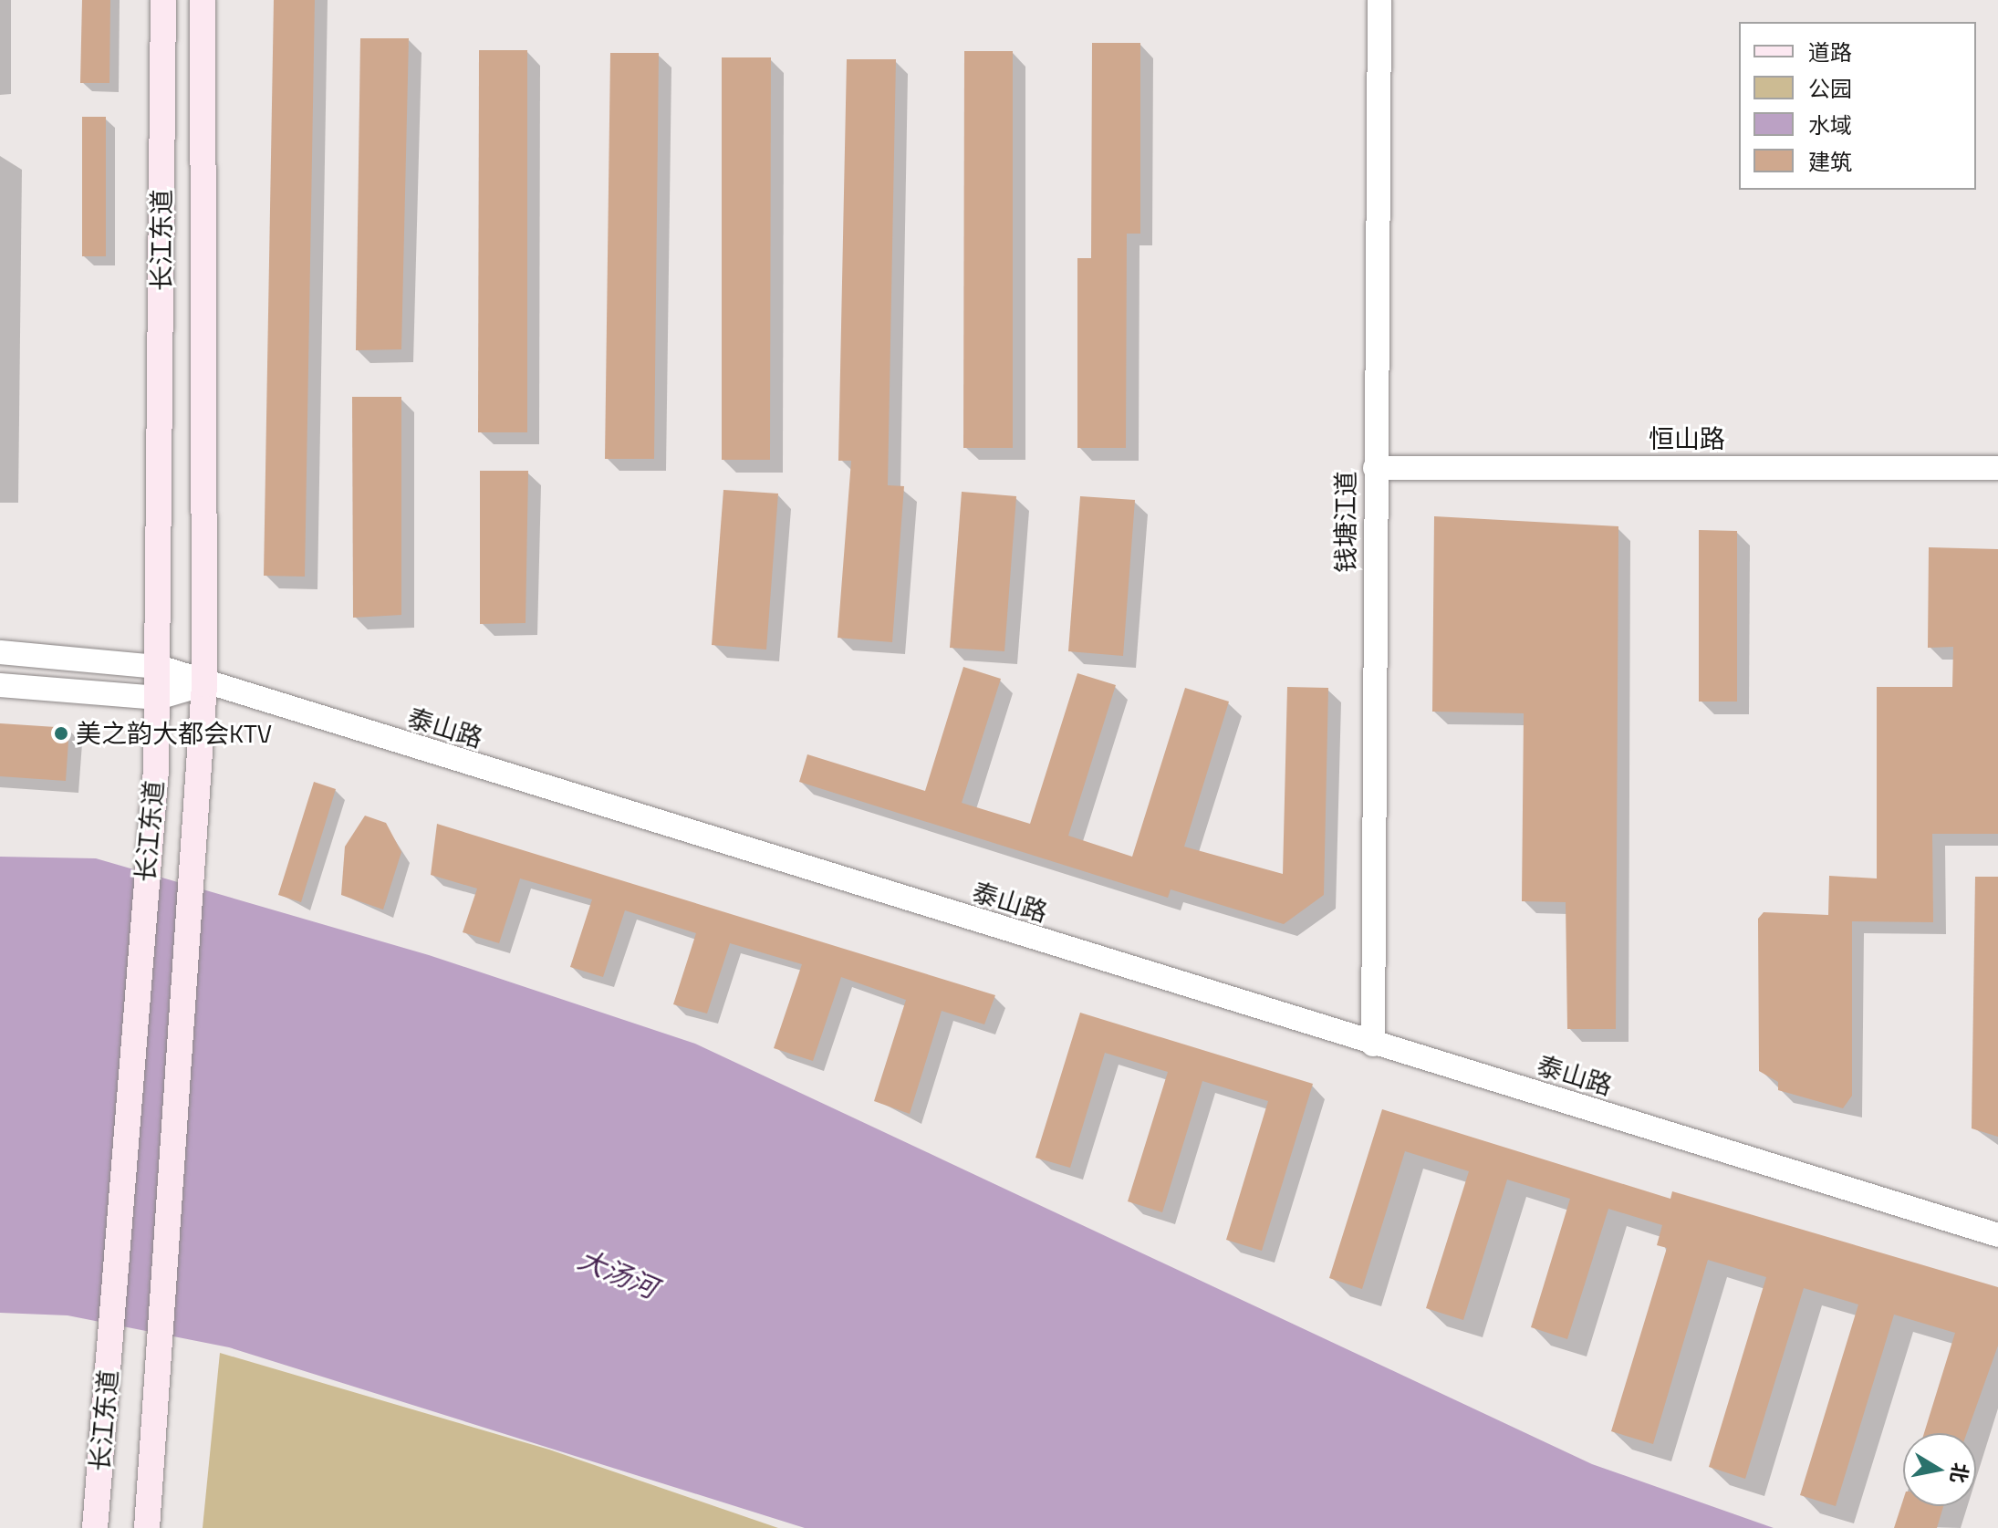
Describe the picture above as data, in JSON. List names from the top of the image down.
{
  "streets": {
    "main road": ["长江东道"],
    "street": ["恒山路", "钱塘江道", "泰山路"]
  },
  "crossings": [
    ["长江东道", "泰山路"],
    ["恒山路", "钱塘江道"],
    ["钱塘江道", "泰山路"]
  ],
  "water": ["大汤河"],
  "places": ["美之韵大都会KTV"],
  "legend": [
    "道路",
    "公园",
    "水域",
    "建筑"
  ],
  "north": "right"
}
